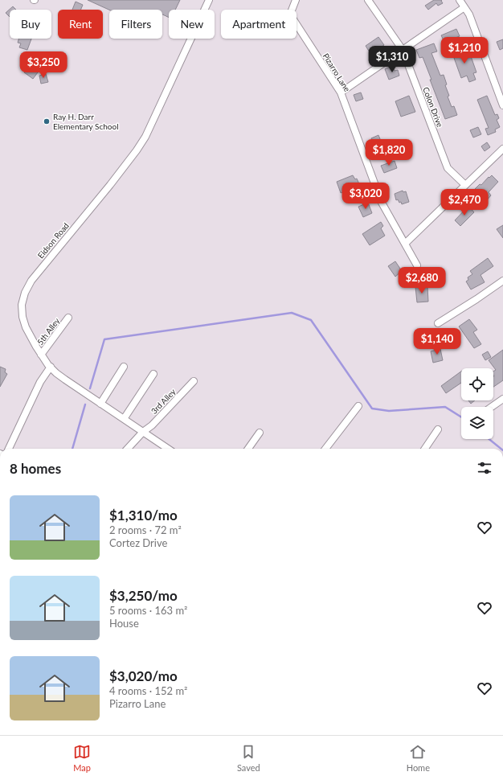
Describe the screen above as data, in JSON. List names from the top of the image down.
{
  "streets": {
    "street": [
      "Pizarro Lane",
      "Colon Drive",
      "Eidson Road",
      "5th Alley",
      "3rd Alley"
    ]
  },
  "crossings": [
    ["Eidson Road", "5th Alley"],
    ["Eidson Road", "3rd Alley"]
  ],
  "places": ["Ray H. Darr Elementary School"],
  "page": {
    "chip": [
      "Buy",
      "Rent",
      "Filters",
      "New",
      "Apartment"
    ],
    "price": [
      "$1,210",
      "$1,310",
      "$3,250",
      "$1,820",
      "$3,020",
      "$2,470",
      "$2,680",
      "$1,140"
    ],
    "heading": "8 homes",
    "list": [
      {
        "name": "$1,310/mo",
        "note": "2 rooms · 72 m² · Cortez Drive"
      },
      {
        "name": "$3,250/mo",
        "note": "5 rooms · 163 m² · House"
      },
      {
        "name": "$3,020/mo",
        "note": "4 rooms · 152 m² · Pizarro Lane"
      }
    ],
    "tabs": ["Map", "Saved", "Home"]
  }
}
